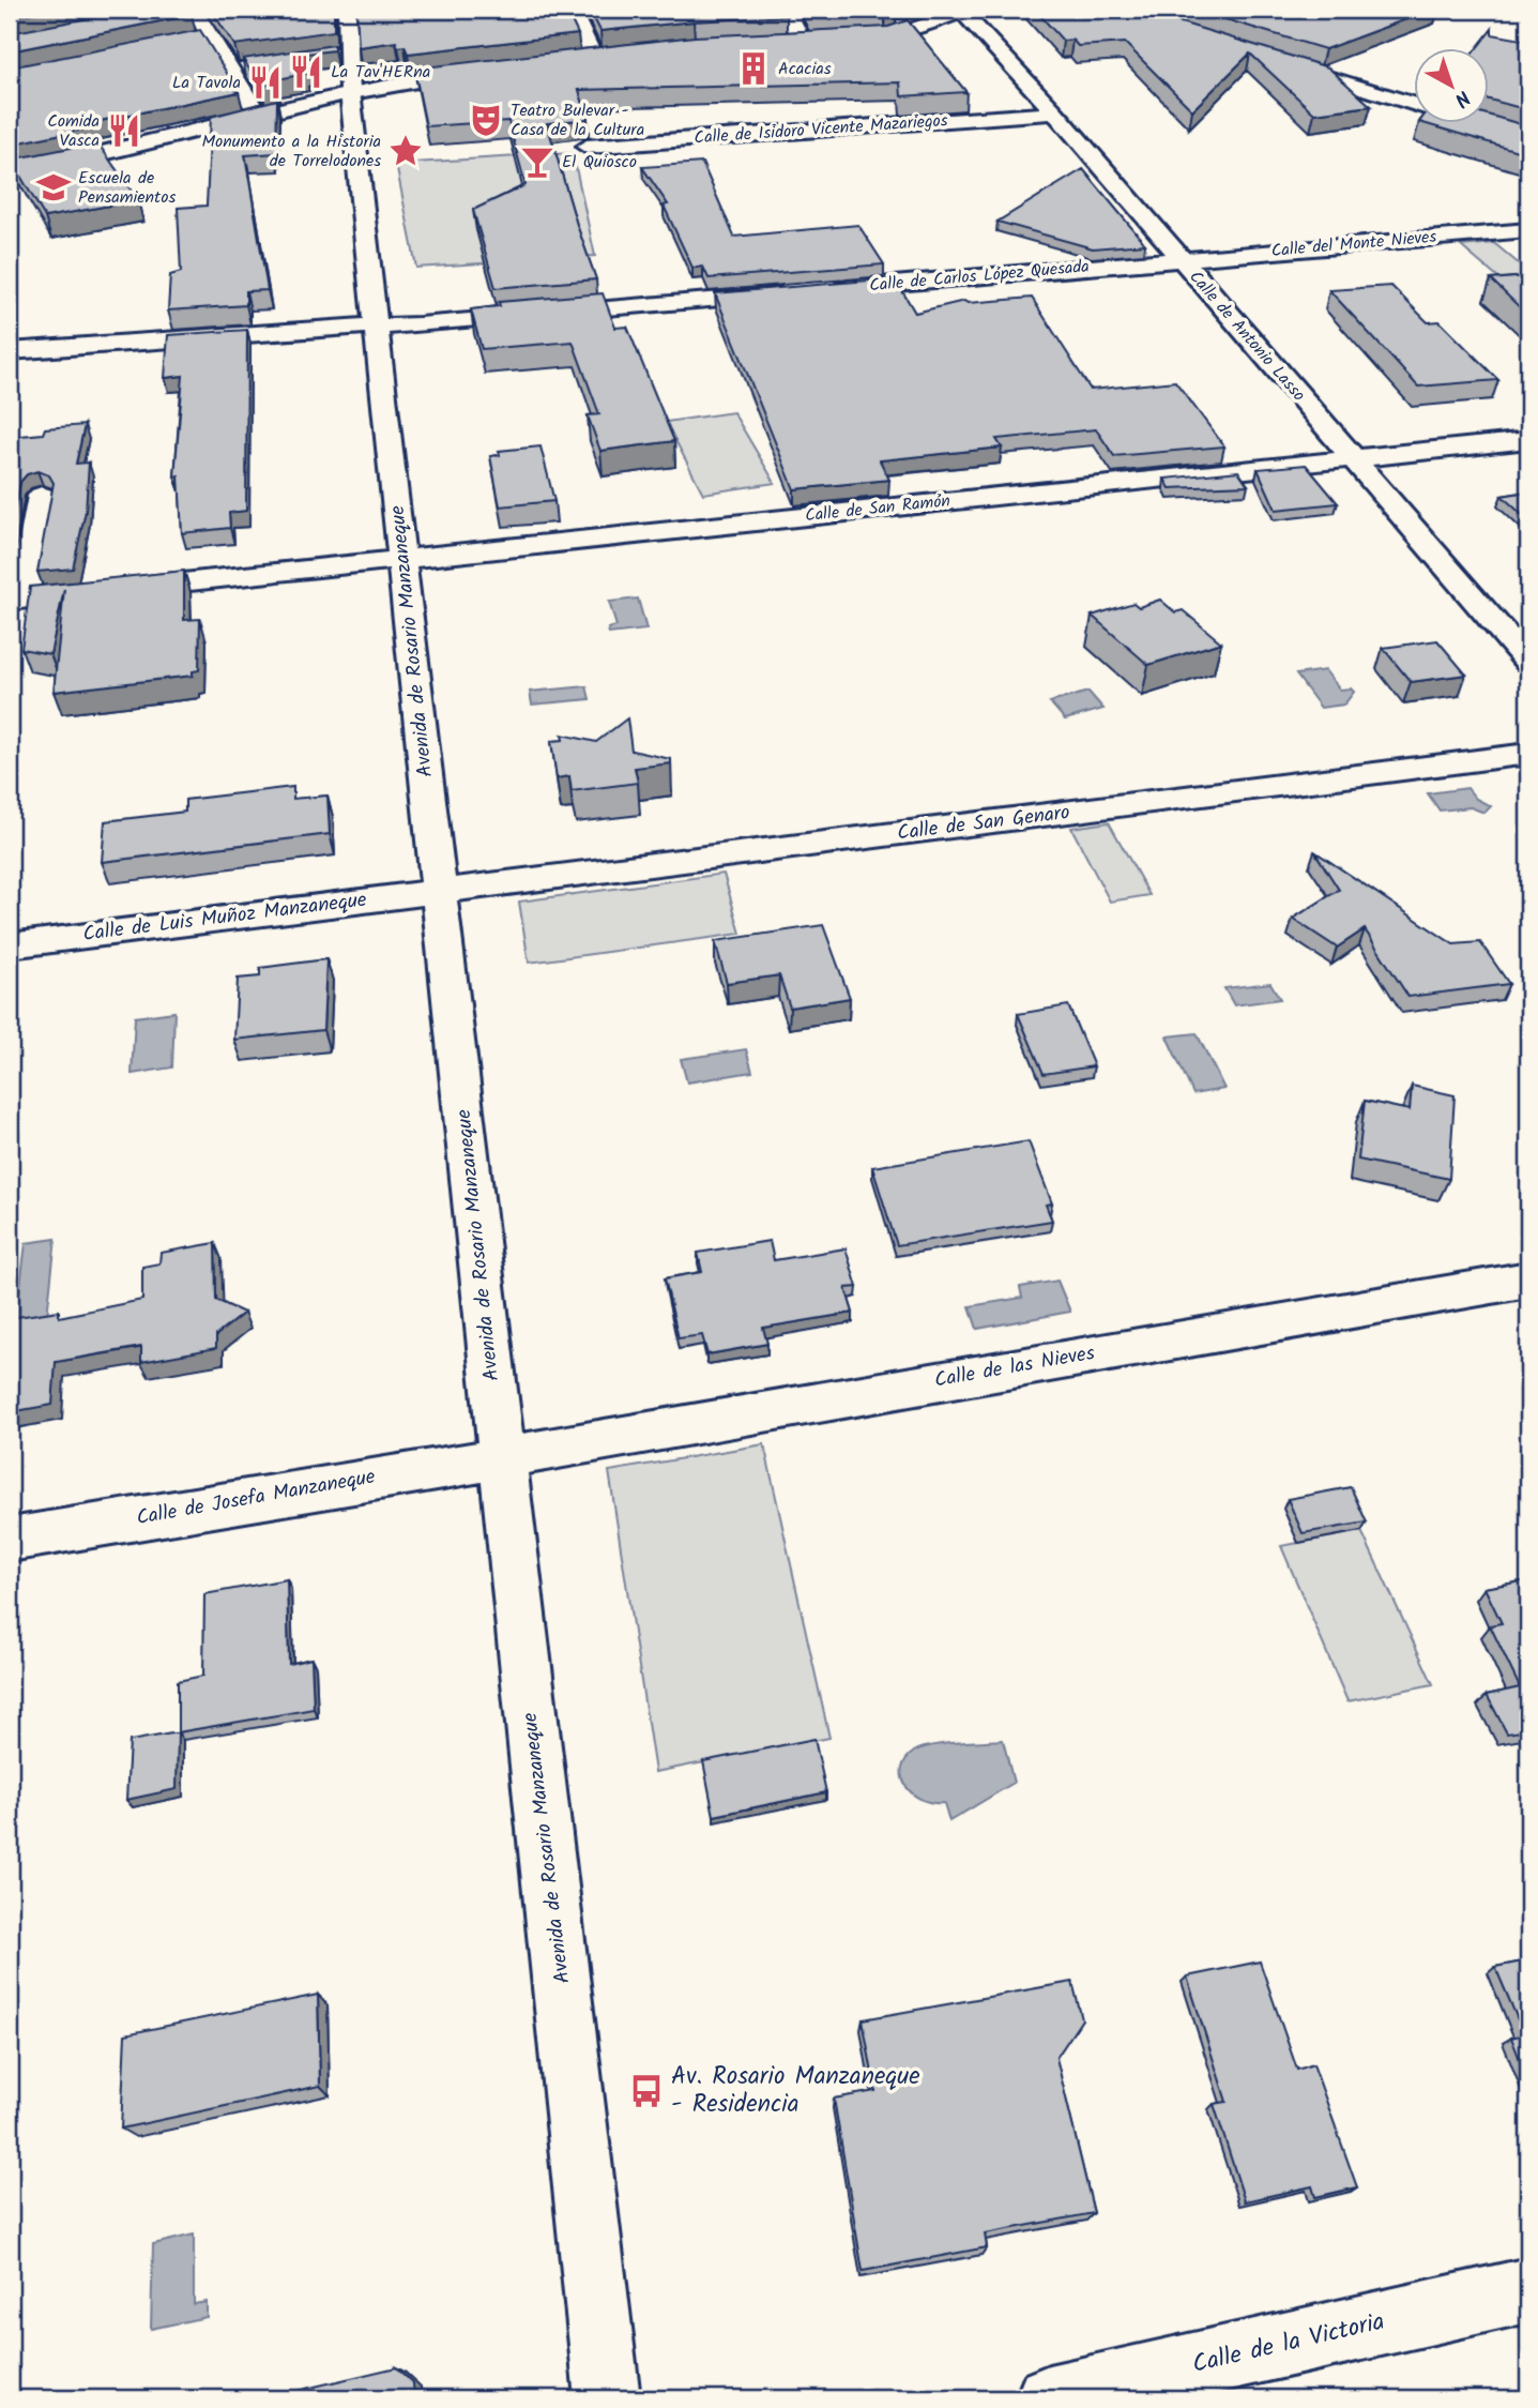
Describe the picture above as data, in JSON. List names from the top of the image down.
{
  "streets": {
    "street": [
      "Calle de Isidoro Vicente Mazariegos",
      "Calle del Monte Nieves",
      "Calle de Carlos López Quesada",
      "Calle de Antonio Lasso",
      "Calle de San Ramón",
      "Avenida de Rosario Manzaneque",
      "Calle de San Genaro",
      "Calle de Luis Muñoz Manzaneque",
      "Calle de las Nieves",
      "Calle de Josefa Manzaneque",
      "Calle de la Victoria"
    ]
  },
  "crossings": [
    ["Calle de Isidoro Vicente Mazariegos", "Calle de Antonio Lasso"],
    ["Calle del Monte Nieves", "Calle de Carlos López Quesada"],
    ["Calle del Monte Nieves", "Calle de Antonio Lasso"],
    ["Calle de Carlos López Quesada", "Calle de Antonio Lasso"],
    ["Calle de Antonio Lasso", "Calle de San Ramón"],
    ["Calle de San Ramón", "Avenida de Rosario Manzaneque"],
    ["Avenida de Rosario Manzaneque", "Calle de San Genaro"],
    ["Avenida de Rosario Manzaneque", "Calle de Luis Muñoz Manzaneque"],
    ["Avenida de Rosario Manzaneque", "Calle de las Nieves"],
    ["Avenida de Rosario Manzaneque", "Calle de Josefa Manzaneque"],
    ["Calle de San Genaro", "Calle de Luis Muñoz Manzaneque"],
    ["Calle de las Nieves", "Calle de Josefa Manzaneque"]
  ],
  "places": {
    "building": ["Acacias"],
    "restaurant": ["La Tav'HERna", "La Tavola", "Comida Vasca"],
    "theatre": ["Teatro Bulevar - Casa de la Cultura"],
    "place": ["Monumento a la Historia de Torrelodones"],
    "bar": ["El Quiosco"],
    "school or university": ["Escuela de Pensamientos"],
    "bus stop": ["Av. Rosario Manzaneque - Residencia"]
  },
  "north": "bottom right"
}
